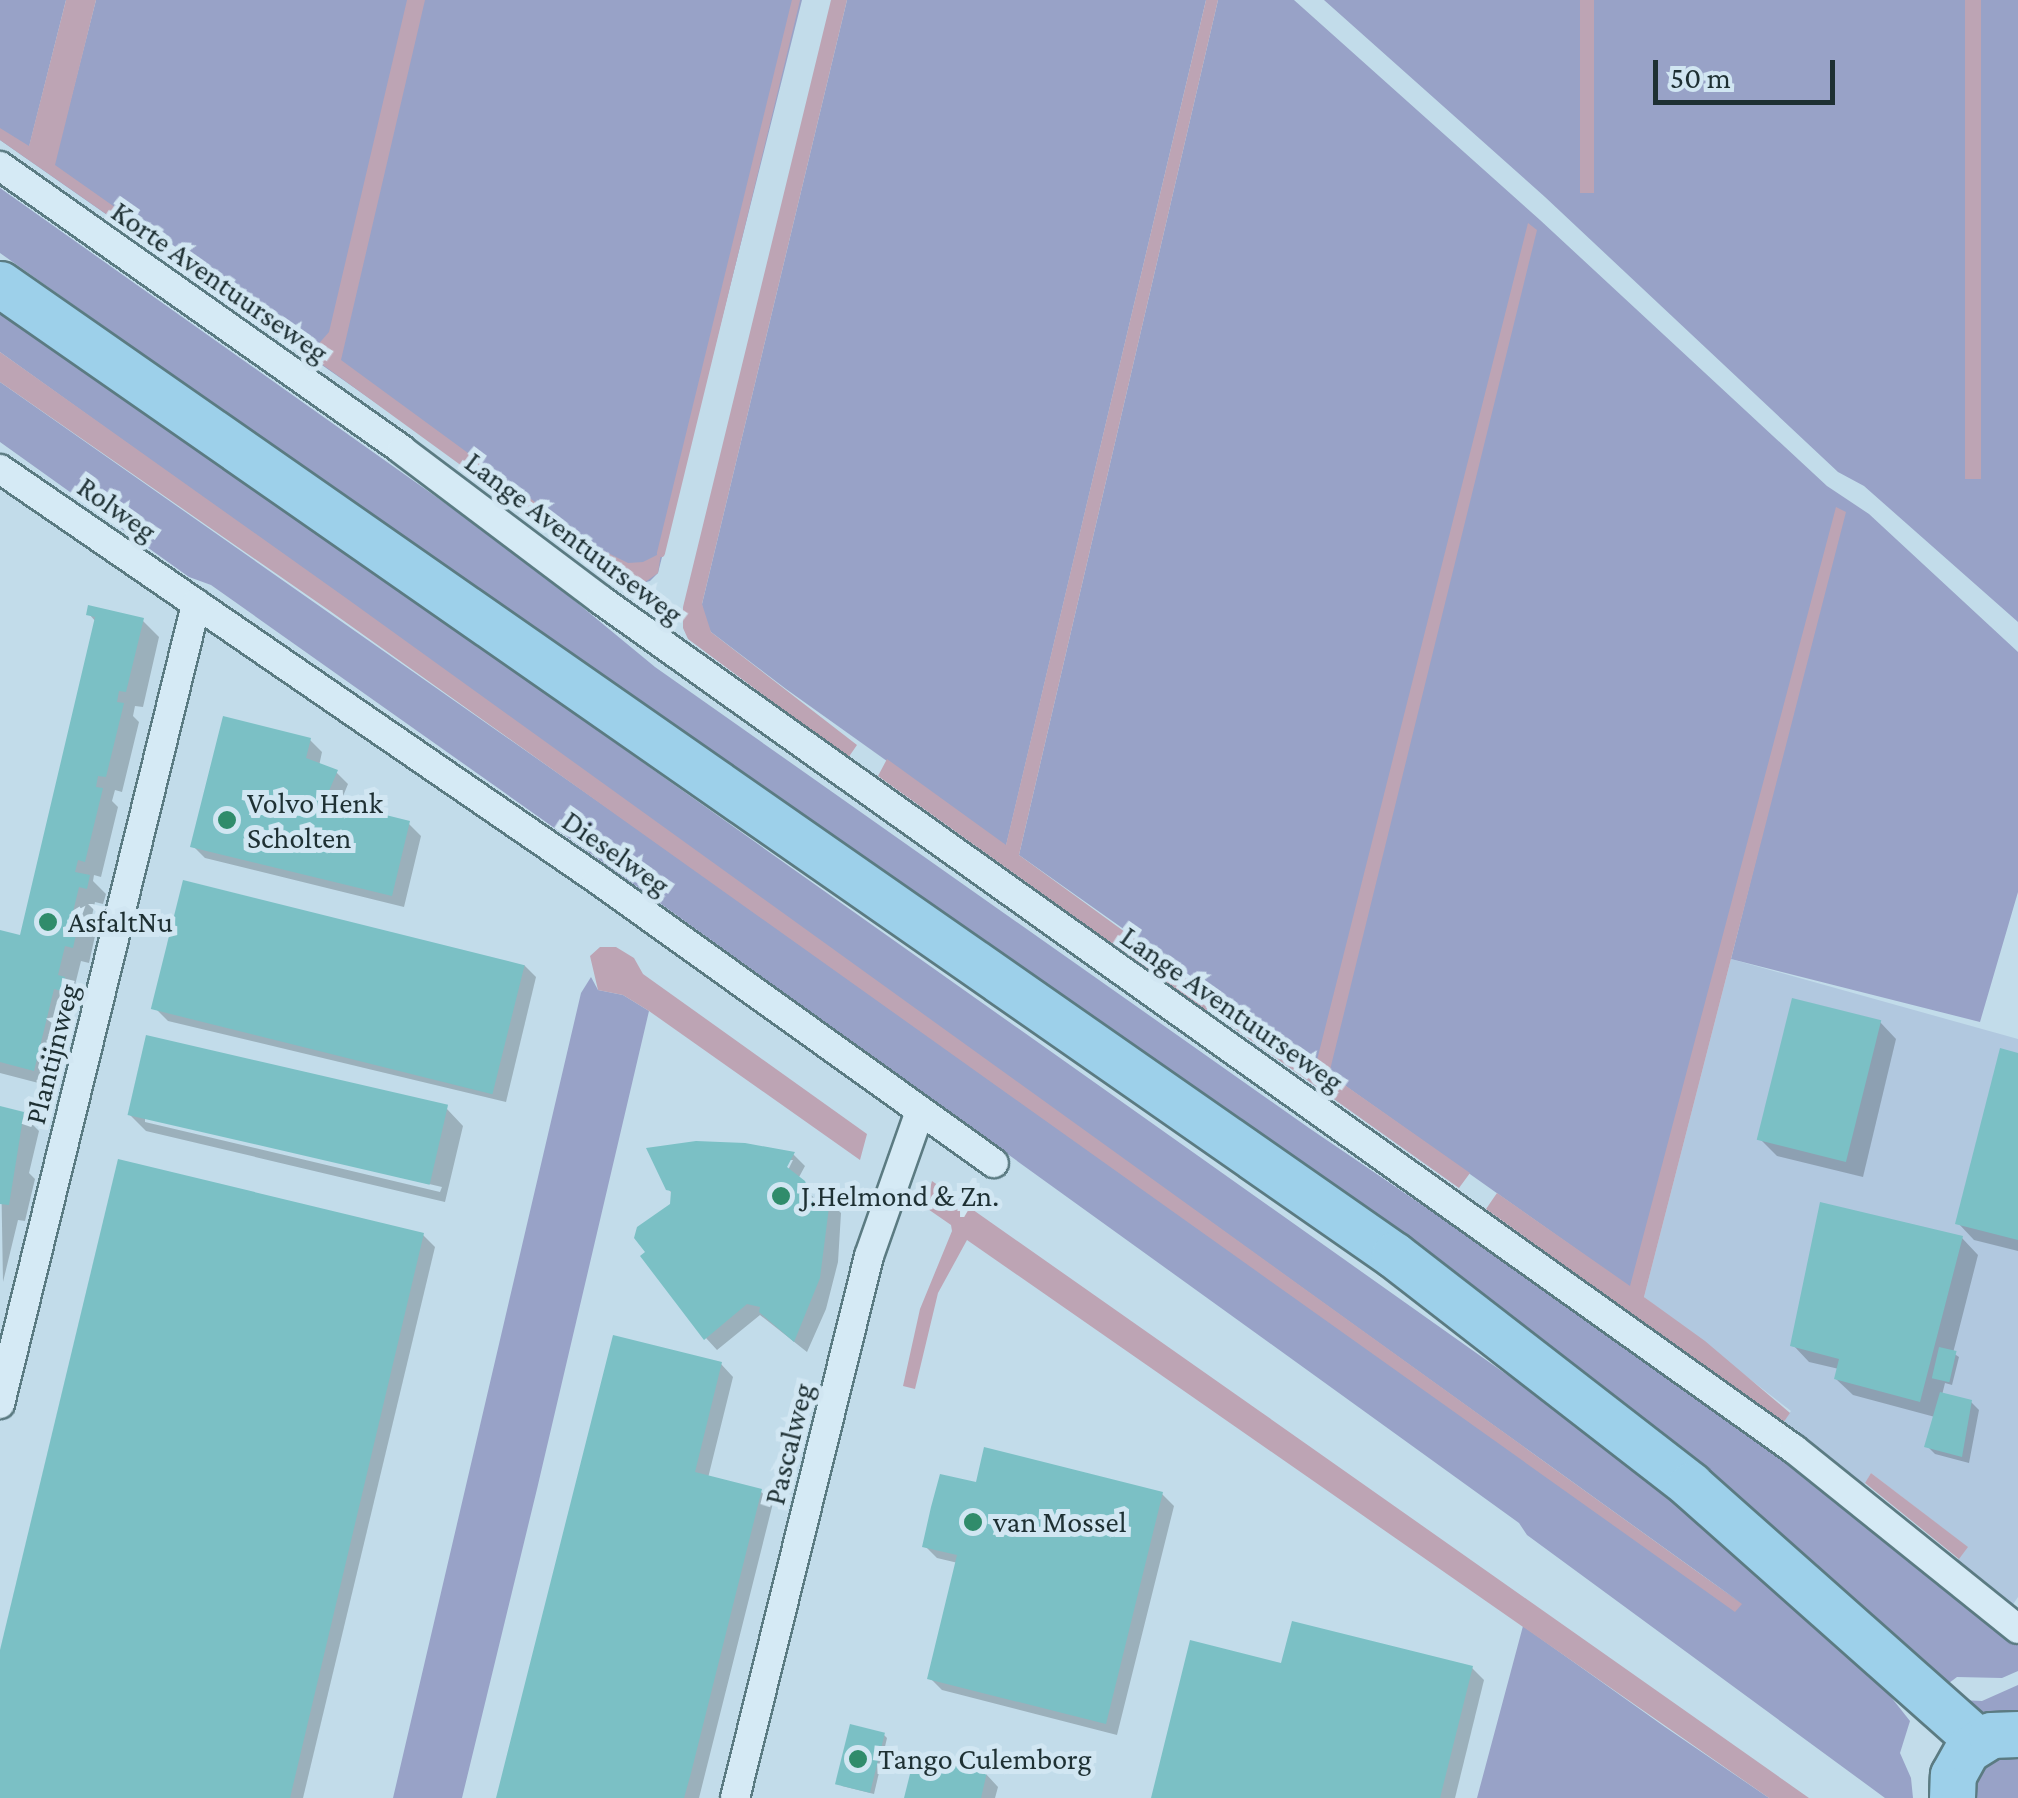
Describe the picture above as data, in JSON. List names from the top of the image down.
{
  "streets": {
    "street": [
      "Korte Aventuurseweg",
      "Rolweg",
      "Lange Aventuurseweg",
      "Dieselweg",
      "Plantijnweg",
      "Pascalweg"
    ]
  },
  "crossings": [
    ["Korte Aventuurseweg", "Lange Aventuurseweg"],
    ["Rolweg", "Dieselweg"],
    ["Rolweg", "Plantijnweg"],
    ["Dieselweg", "Plantijnweg"],
    ["Dieselweg", "Pascalweg"]
  ],
  "places": [
    "Volvo Henk Scholten",
    "AsfaltNu",
    "J.Helmond & Zn.",
    "van Mossel",
    "Tango Culemborg"
  ],
  "scale_bar": "50 m"
}
